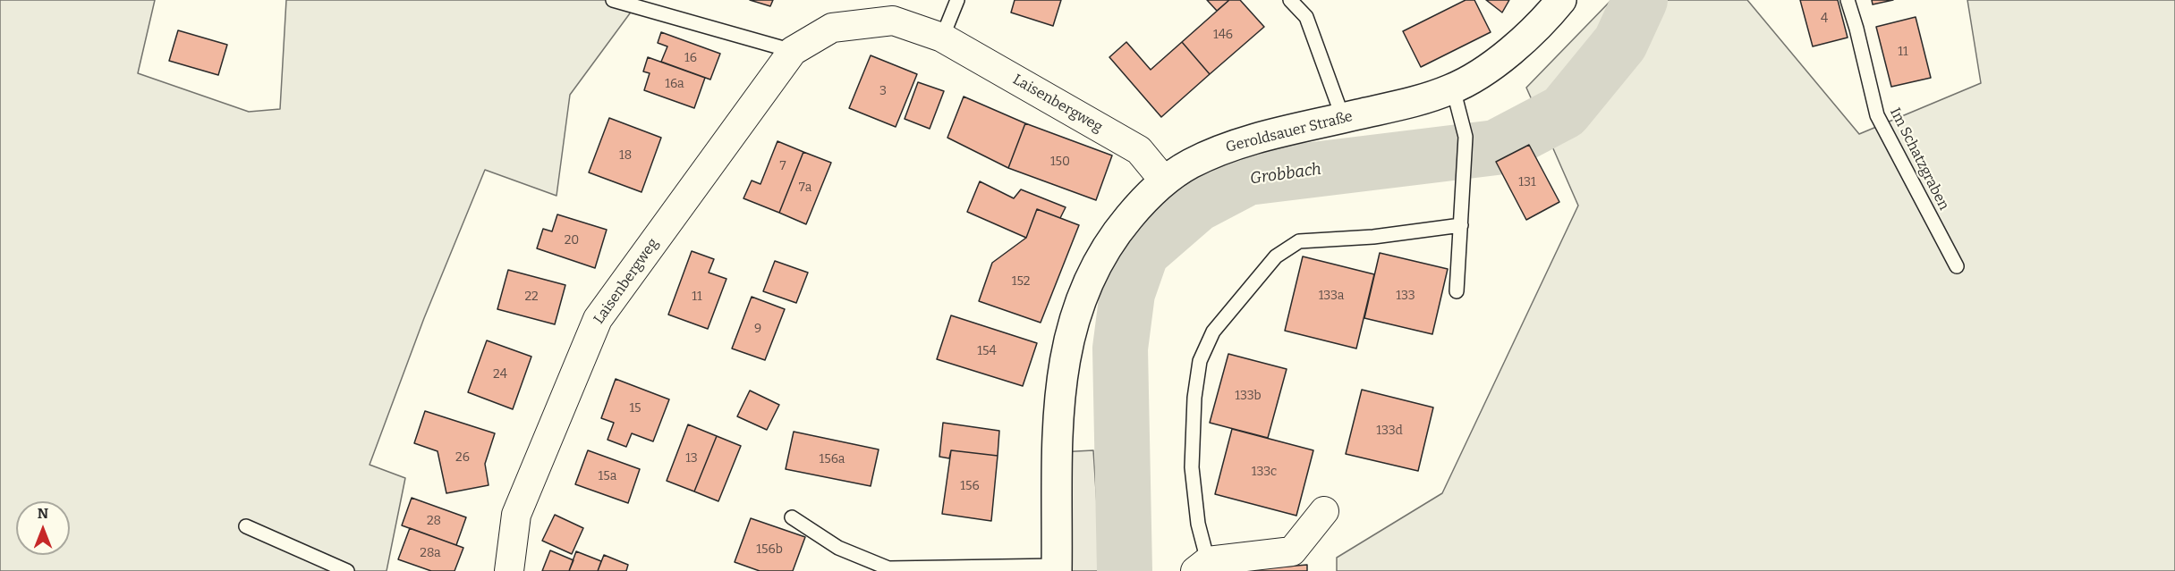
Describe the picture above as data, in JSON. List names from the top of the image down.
{
  "streets": {
    "main road": ["Geroldsauer Straße"],
    "street": ["Laisenbergweg"],
    "lane": ["Im Schatzgraben"]
  },
  "crossings": [
    ["Laisenbergweg", "Geroldsauer Straße"]
  ],
  "water": ["Grobbach"],
  "house_numbers": [
    "4",
    "146",
    "11",
    "16",
    "16a",
    "3",
    "18",
    "150",
    "7",
    "131",
    "7a",
    "20",
    "152",
    "133a",
    "133",
    "22",
    "11",
    "9",
    "154",
    "24",
    "133b",
    "15",
    "133d",
    "26",
    "13",
    "156a",
    "133c",
    "15a",
    "156",
    "28",
    "156b",
    "28a"
  ],
  "north": "top"
}
